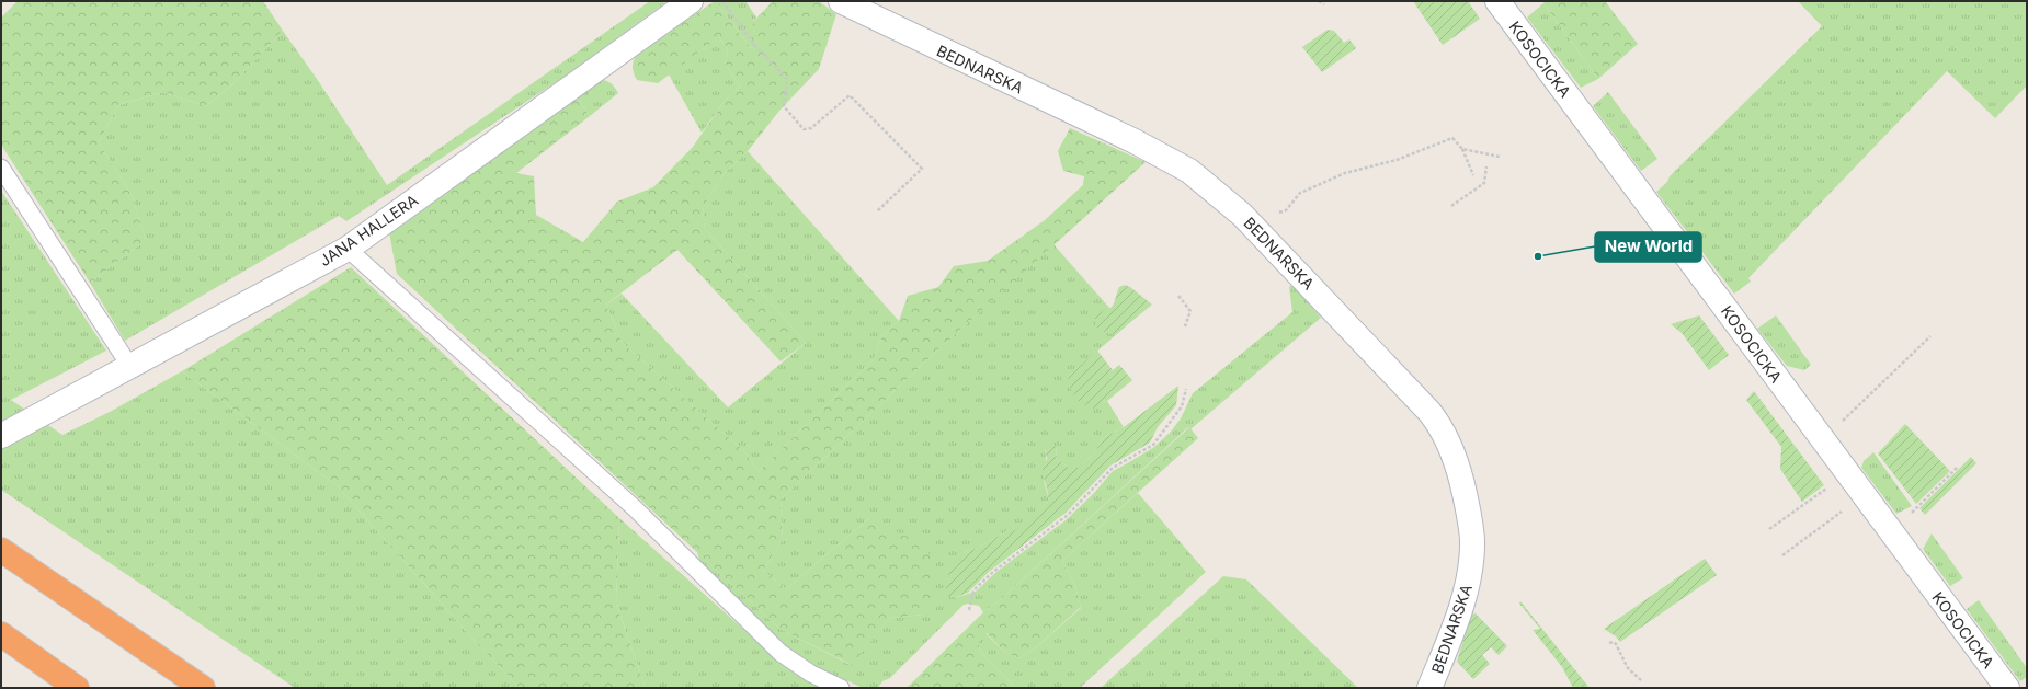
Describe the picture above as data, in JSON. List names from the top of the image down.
{
  "streets": {
    "street": ["KOSOCICKA", "BEDNARSKA", "JANA HALLERA"]
  },
  "places": ["New World"]
}
